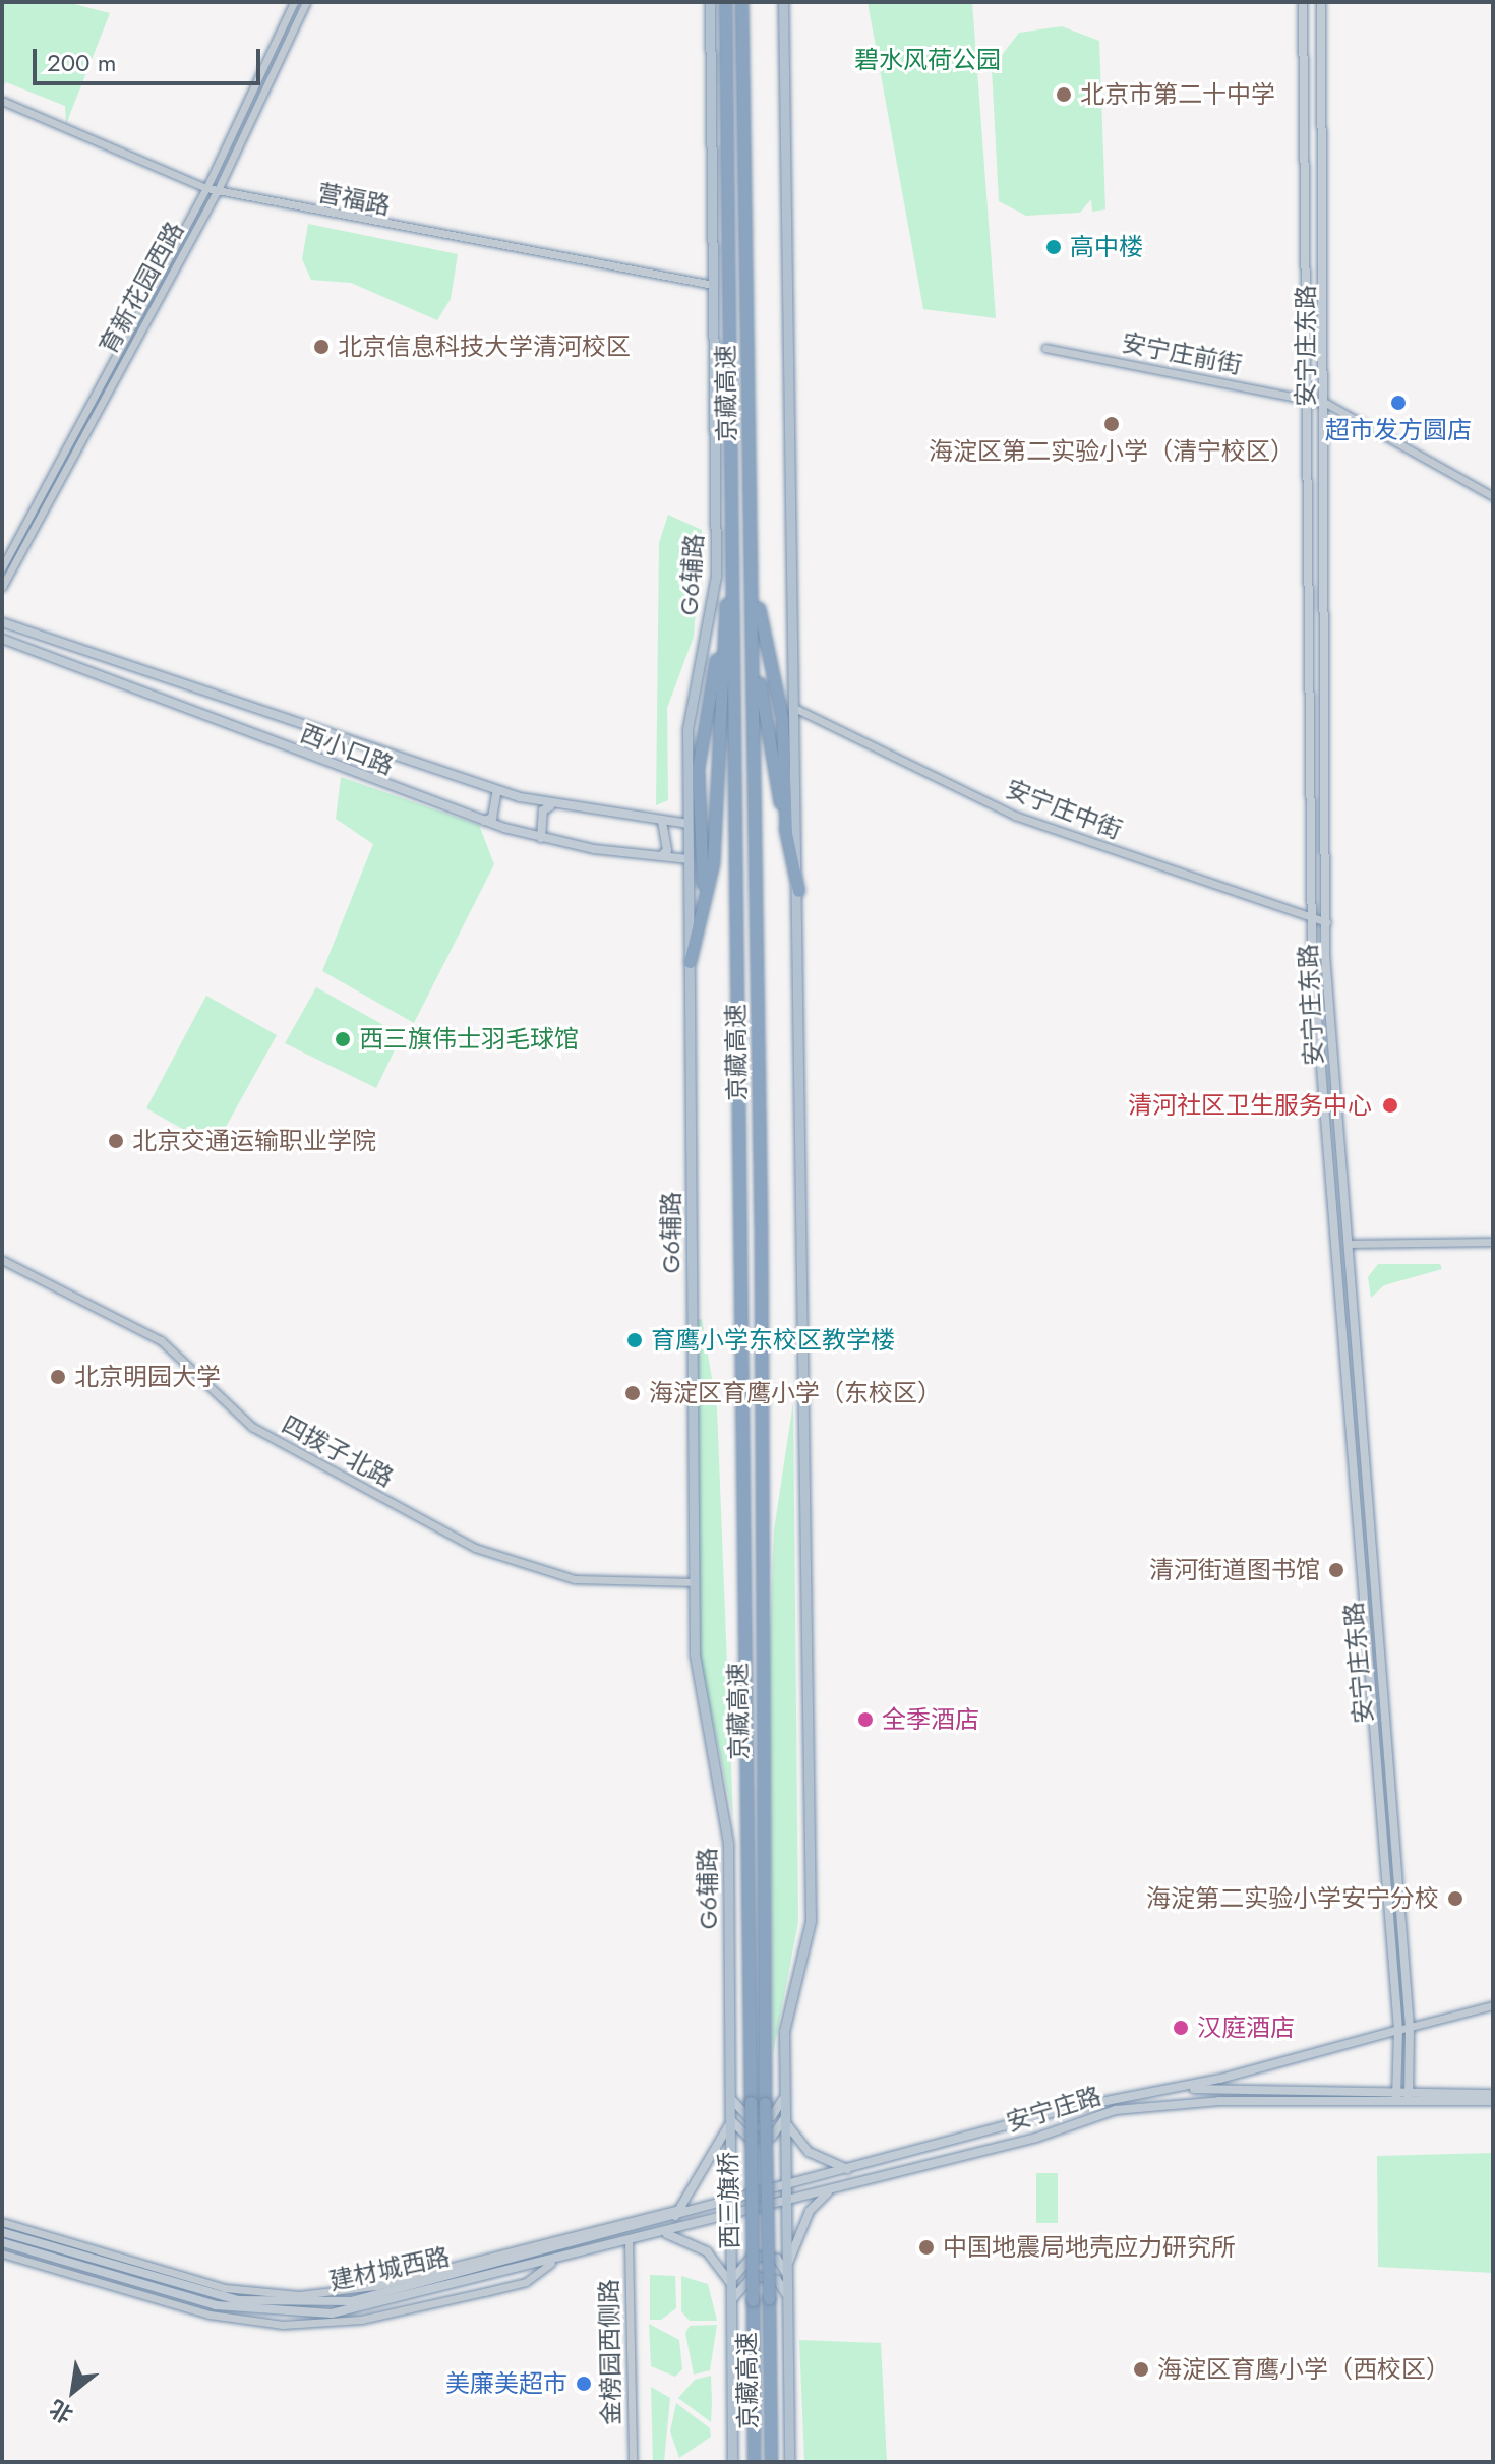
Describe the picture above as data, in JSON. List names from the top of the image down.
{
  "streets": {
    "highway": ["京藏高速", "西三旗桥"],
    "main road": [
      "安宁庄东路",
      "G6辅路",
      "西小口路",
      "安宁庄路",
      "建材城西路"
    ],
    "street": [
      "营福路",
      "育新花园西路",
      "安宁庄前街",
      "安宁庄中街",
      "四拨子北路",
      "金榜园西侧路"
    ]
  },
  "crossings": [
    ["营福路", "育新花园西路"],
    ["营福路", "G6辅路"],
    ["安宁庄东路", "安宁庄前街"],
    ["安宁庄东路", "安宁庄中街"],
    ["安宁庄东路", "安宁庄路"],
    ["京藏高速", "西三旗桥"],
    ["G6辅路", "西小口路"],
    ["G6辅路", "四拨子北路"],
    ["G6辅路", "安宁庄路"],
    ["G6辅路", "建材城西路"],
    ["安宁庄路", "建材城西路"],
    ["建材城西路", "金榜园西侧路"]
  ],
  "parks": ["碧水风荷公园"],
  "places": [
    "北京市第二十中学",
    "高中楼",
    "北京信息科技大学清河校区",
    "超市发方圆店",
    "海淀区第二实验小学（清宁校区）",
    "西三旗伟士羽毛球馆",
    "清河社区卫生服务中心",
    "北京交通运输职业学院",
    "育鹰小学东校区教学楼",
    "北京明园大学",
    "海淀区育鹰小学（东校区）",
    "清河街道图书馆",
    "全季酒店",
    "海淀第二实验小学安宁分校",
    "汉庭酒店",
    "中国地震局地壳应力研究所",
    "海淀区育鹰小学（西校区）",
    "美廉美超市"
  ],
  "scale_bar": "200 m",
  "north": "bottom left"
}
